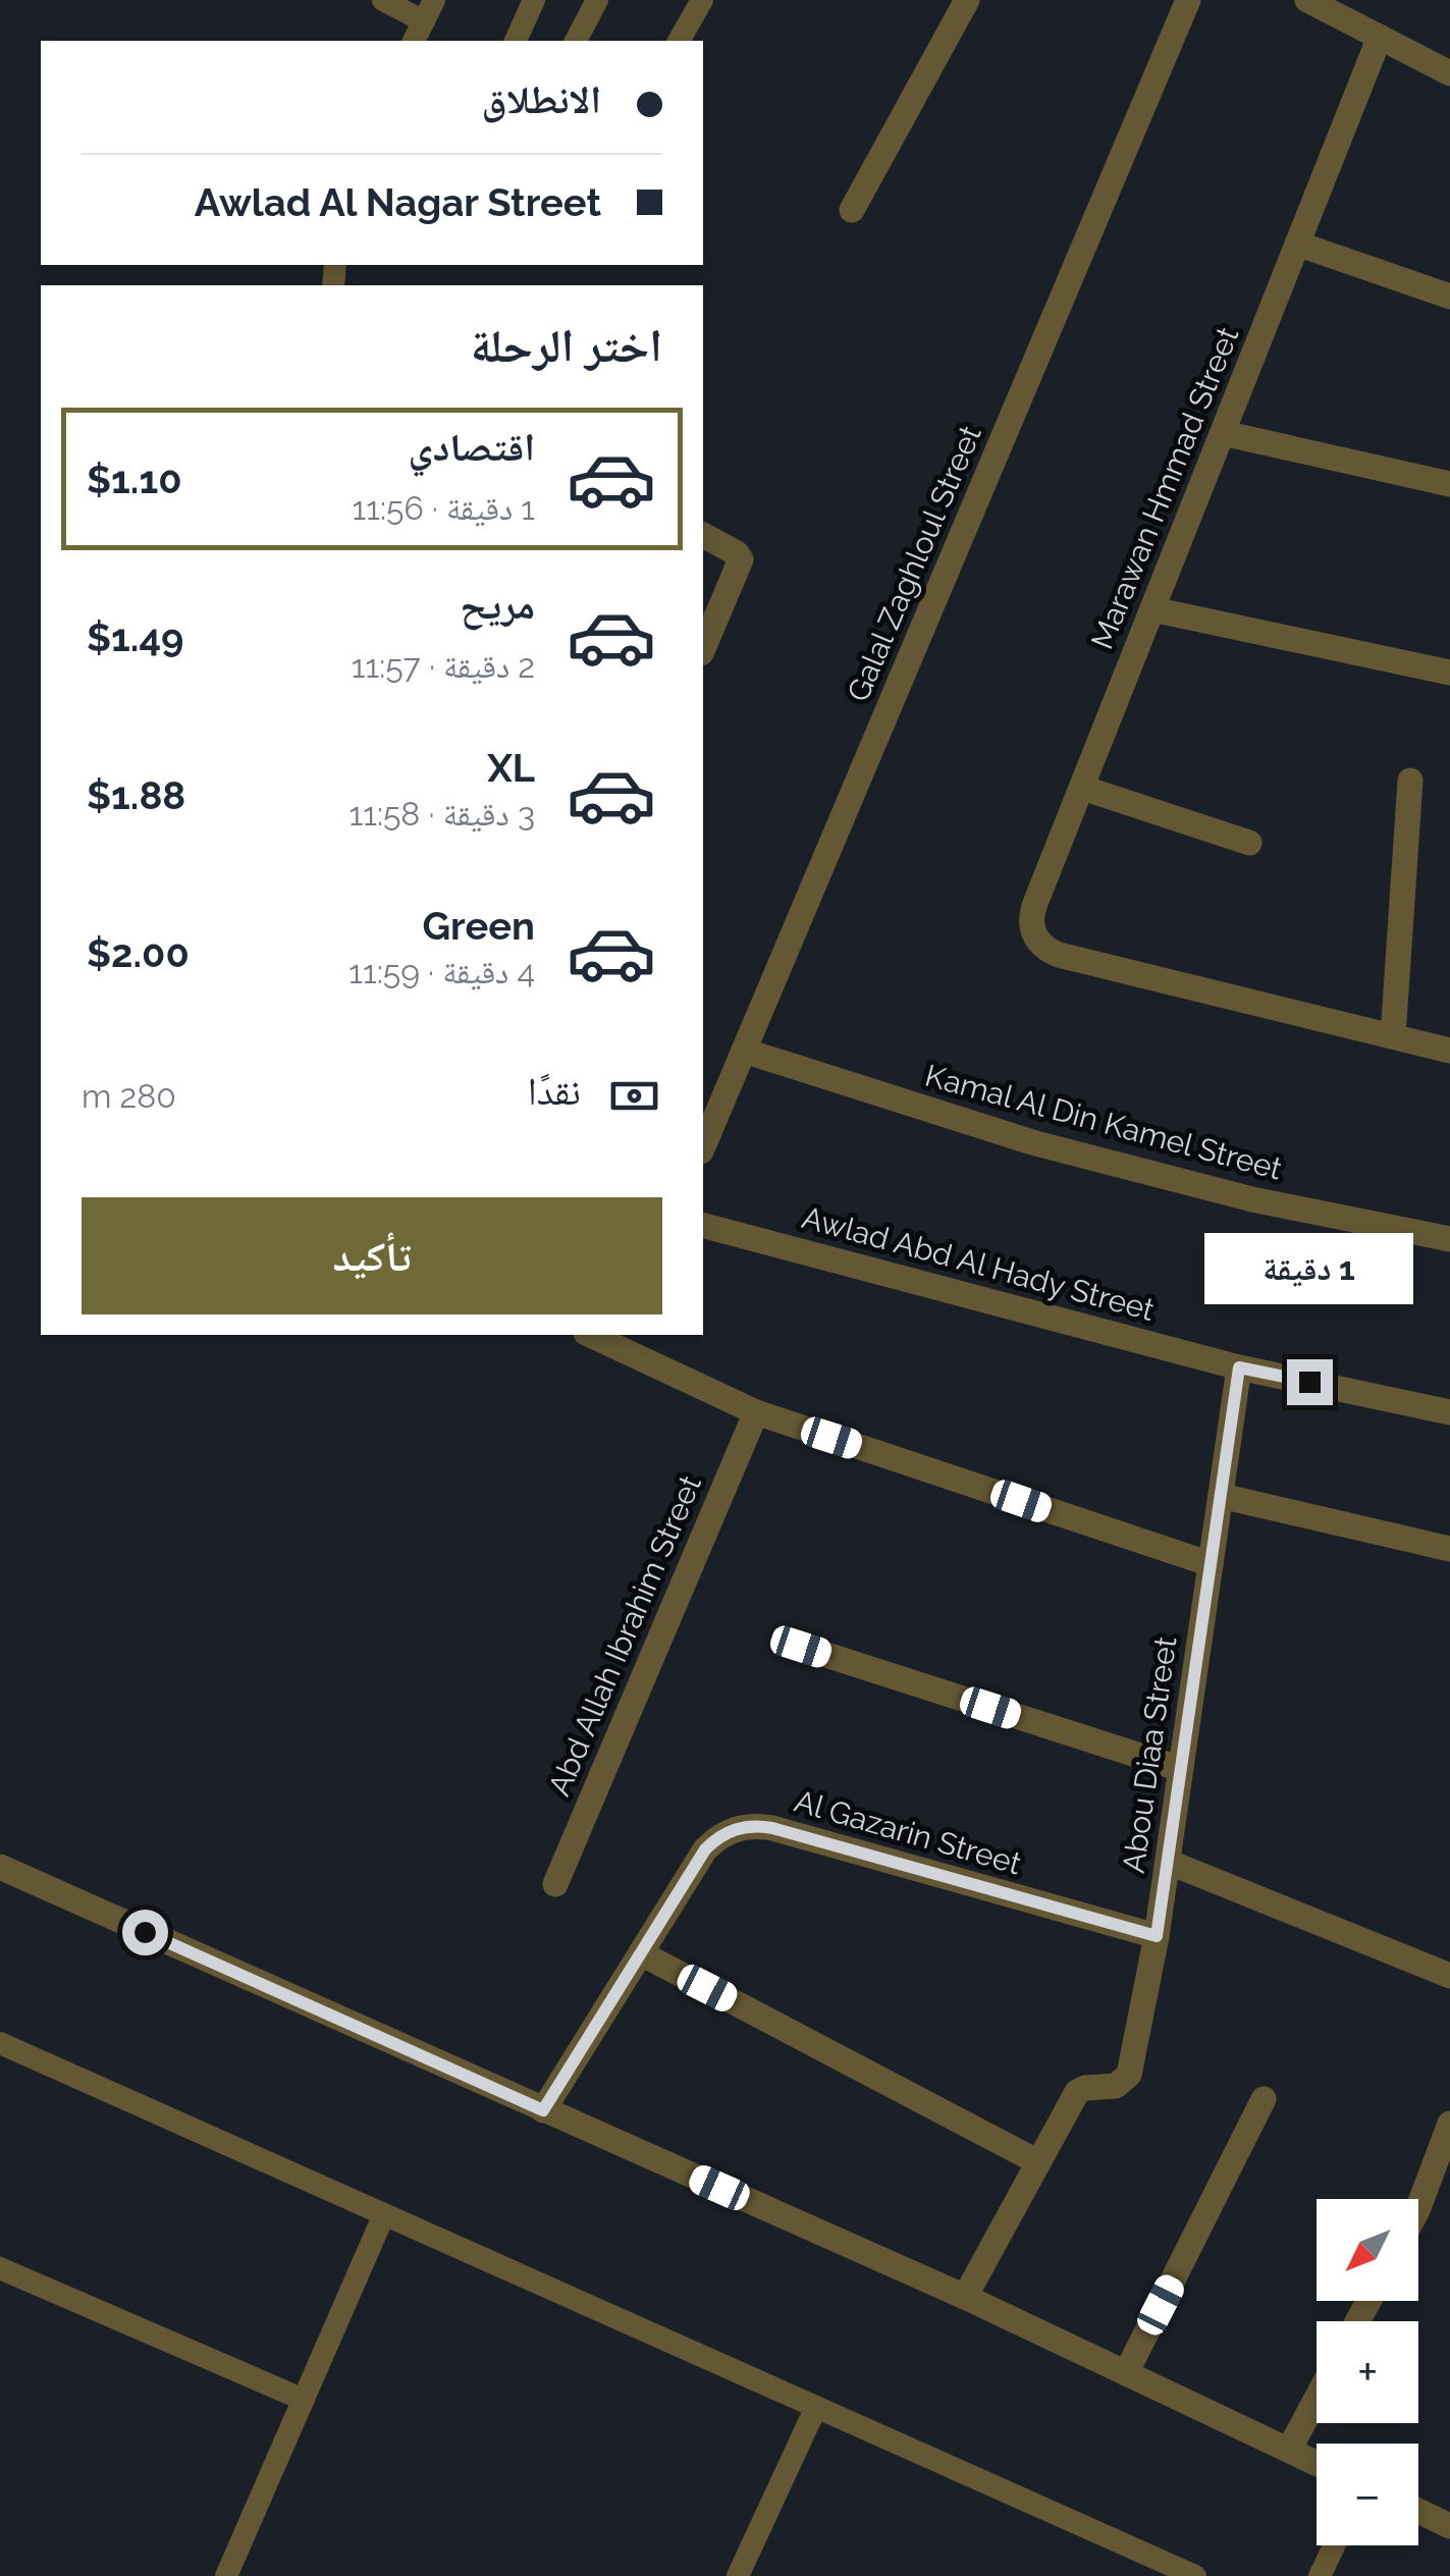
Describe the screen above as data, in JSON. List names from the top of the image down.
{
  "streets": {
    "street": [
      "Marawan Hmmad Street",
      "Galal Zaghloul Street",
      "Kamal Al Din Kamel Street",
      "Awlad Abd Al Hady Street",
      "Abd Allah Ibrahim Street",
      "Abou Diaa Street",
      "Al Gazarin Street"
    ]
  },
  "crossings": [
    ["Galal Zaghloul Street", "Kamal Al Din Kamel Street"],
    ["Awlad Abd Al Hady Street", "Abou Diaa Street"],
    ["Abou Diaa Street", "Al Gazarin Street"]
  ],
  "north": "bottom left",
  "page": {
    "banner": ["الانطلاق", "Awlad Al Nagar Street"],
    "heading": "اختر الرحلة",
    "list": [
      {
        "name": "اقتصادي",
        "note": "1 دقيقة · 11:56",
        "value": "$1.10"
      },
      {
        "name": "مريح",
        "note": "2 دقيقة · 11:57",
        "value": "$1.49"
      },
      {
        "name": "XL",
        "note": "3 دقيقة · 11:58",
        "value": "$1.88"
      },
      {
        "name": "Green",
        "note": "4 دقيقة · 11:59",
        "value": "$2.00"
      }
    ],
    "pay": ["نقدًا", "280 m"],
    "buttons": "تأكيد",
    "bubble": "1 دقيقة",
    "map_buttons": ["+", "−"]
  }
}
